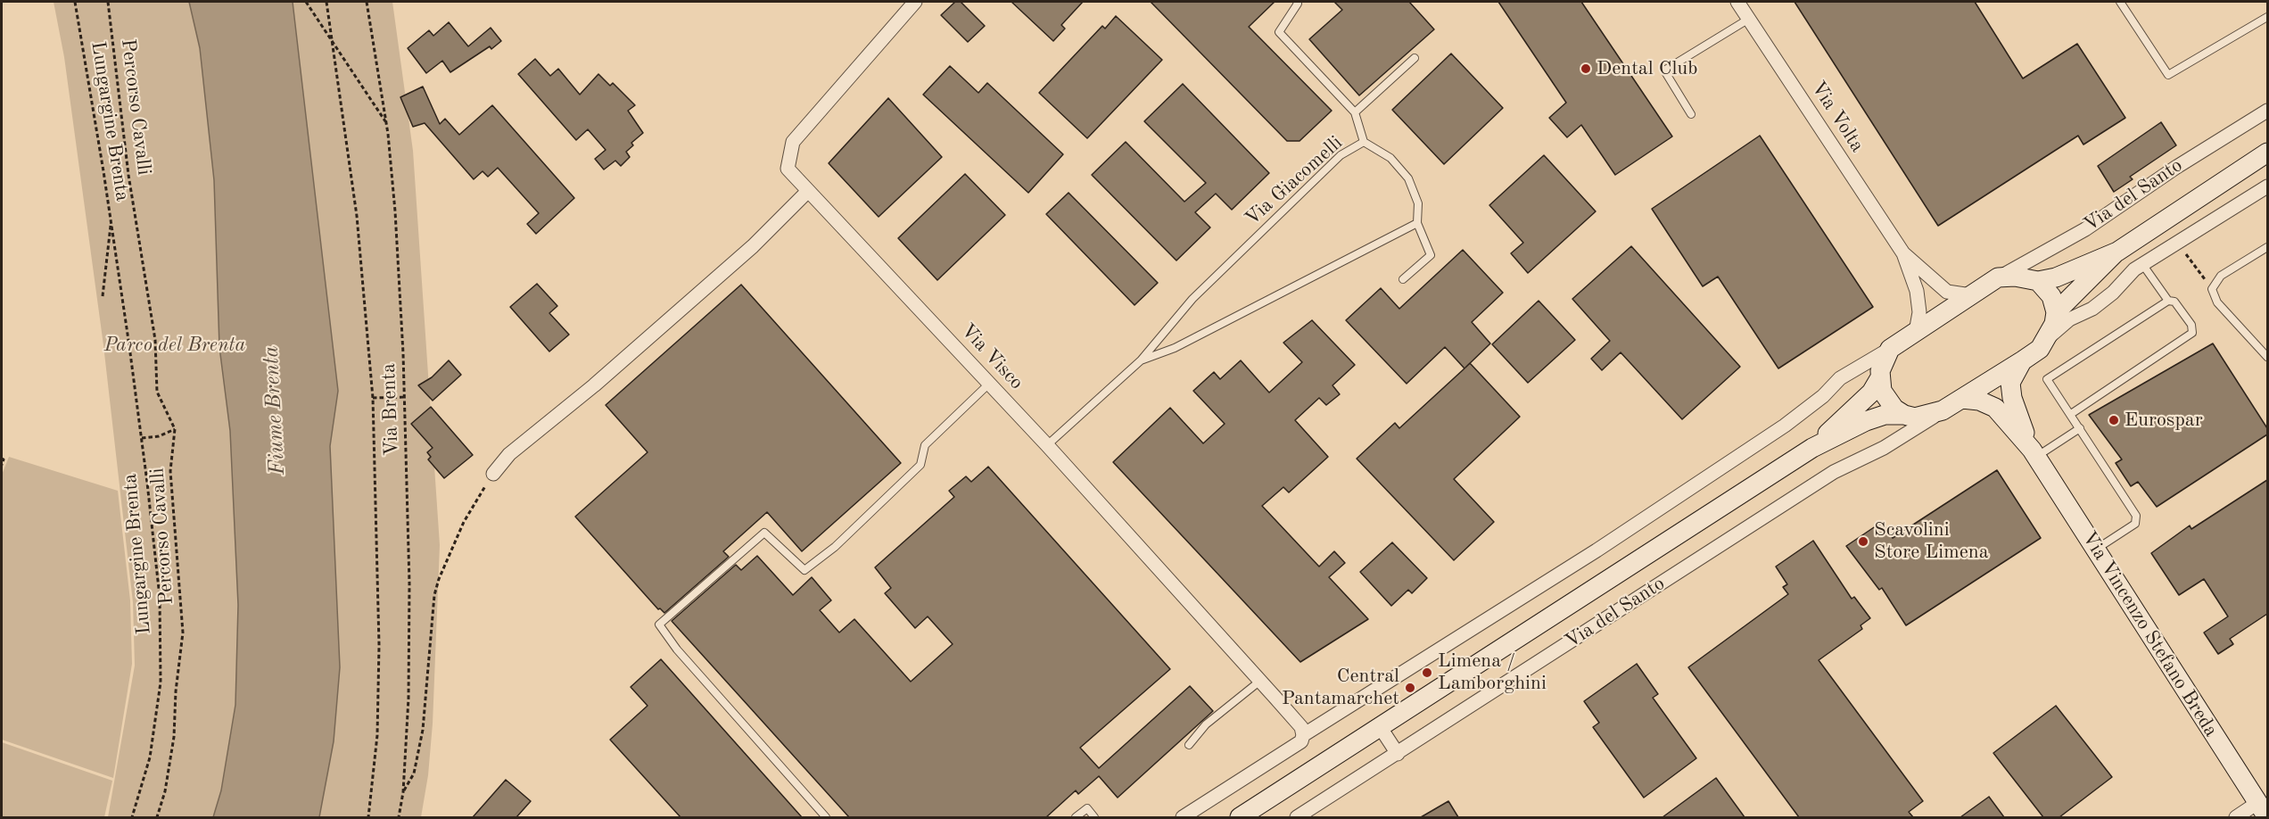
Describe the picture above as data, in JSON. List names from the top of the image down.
{
  "streets": {
    "street": [
      "Via Volta",
      "Via del Santo",
      "Via Visco",
      "Via Vincenzo Stefano Breda"
    ],
    "lane": ["Via Giacomelli"],
    "path": ["Percorso Cavalli", "Lungargine Brenta", "Via Brenta"]
  },
  "crossings": [
    ["Via Giacomelli", "Via Visco"],
    ["Via del Santo", "Via Vincenzo Stefano Breda"]
  ],
  "water": ["Fiume Brenta"],
  "parks": ["Parco del Brenta"],
  "places": [
    "Dental Club",
    "Eurospar",
    "Scavolini Store Limena",
    "Limena / Lamborghini",
    "Central Pantamarchet"
  ]
}
